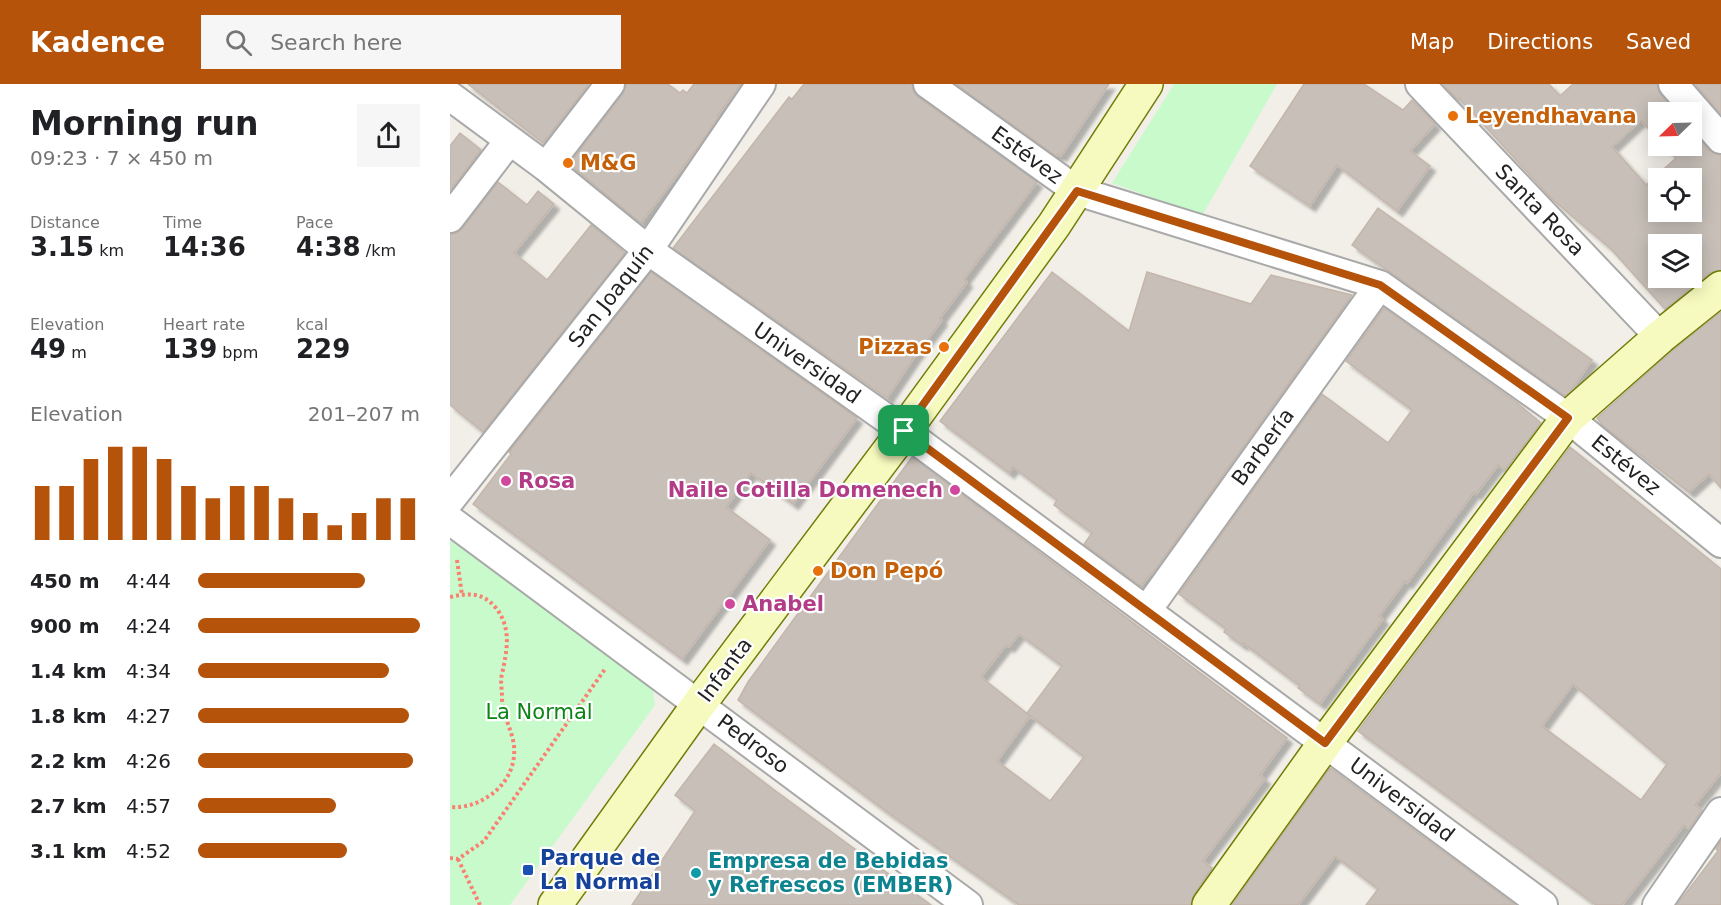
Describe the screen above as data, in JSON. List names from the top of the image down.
{
  "streets": {
    "main road": ["Infanta"],
    "street": [
      "Estévez",
      "Santa Rosa",
      "San Joaquín",
      "Universidad",
      "Barbería",
      "Pedroso"
    ]
  },
  "crossings": [
    ["Estévez", "Barbería"],
    ["Estévez", "Infanta"],
    ["San Joaquín", "Universidad"],
    ["Universidad", "Barbería"],
    ["Universidad", "Infanta"],
    ["Infanta", "Pedroso"]
  ],
  "parks": ["La Normal"],
  "places": {
    "other": [
      "Leyendhavana",
      "M&G",
      "Pizzas",
      "Rosa",
      "Naile Cotilla Domenech",
      "Don Pepó",
      "Anabel",
      "Empresa de Bebidas y Refrescos (EMBER)"
    ],
    "transit": ["Parque de La Normal"]
  },
  "north": "bottom left",
  "page": {
    "header": "Kadence",
    "search": "Search here",
    "nav": ["Map", "Directions", "Saved"],
    "heading": ["Morning run", "09:23 · 7 × 450 m"],
    "stats": [
      ["Distance", "3.15 km"],
      ["Time", "14:36"],
      ["Pace", "4:38 /km"],
      ["Elevation", "49 m"],
      ["Heart rate", "139 bpm"],
      ["kcal", "229"]
    ],
    "chart": ["Elevation", "201–207 m"],
    "list": [
      {
        "name": "450 m",
        "note": "4:44"
      },
      {
        "name": "900 m",
        "note": "4:24"
      },
      {
        "name": "1.4 km",
        "note": "4:34"
      },
      {
        "name": "1.8 km",
        "note": "4:27"
      },
      {
        "name": "2.2 km",
        "note": "4:26"
      },
      {
        "name": "2.7 km",
        "note": "4:57"
      },
      {
        "name": "3.1 km",
        "note": "4:52"
      }
    ]
  }
}
